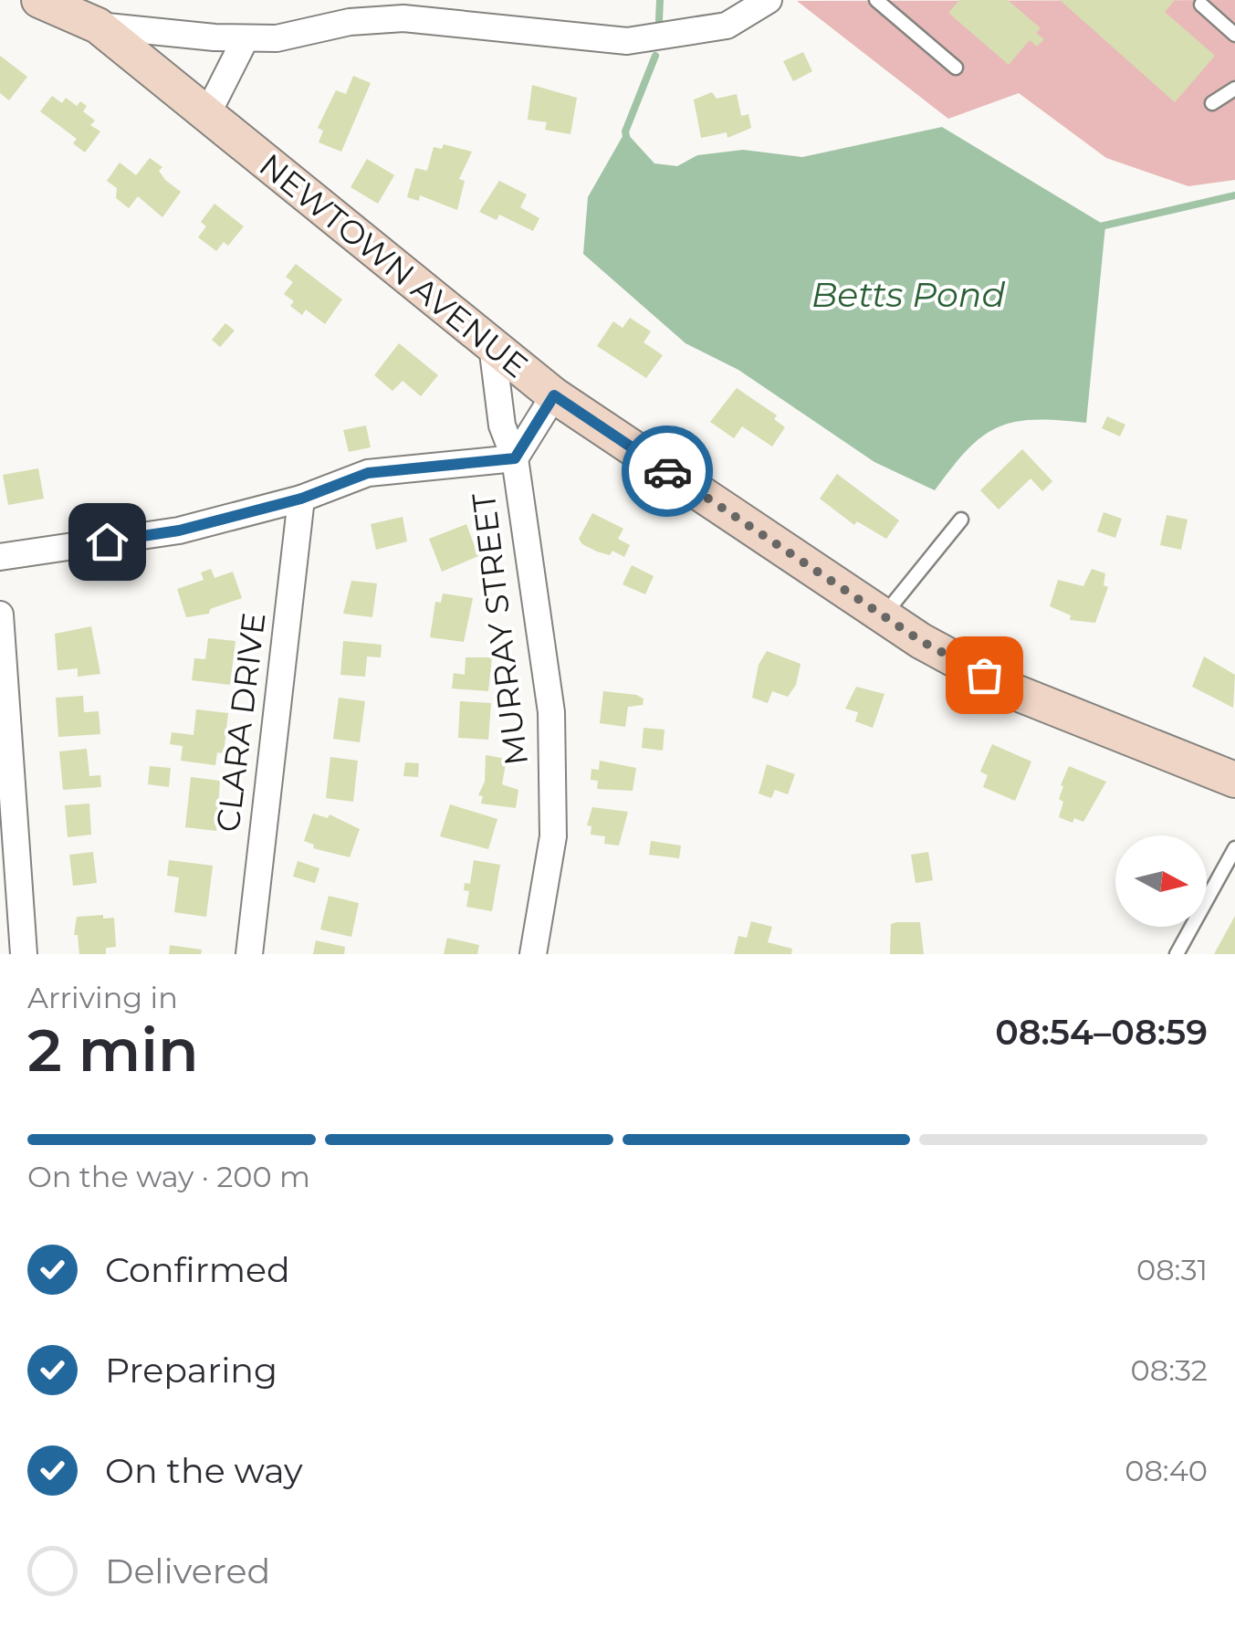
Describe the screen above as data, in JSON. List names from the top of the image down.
{
  "streets": {
    "main road": ["NEWTOWN AVENUE"],
    "street": ["MURRAY STREET", "CLARA DRIVE"]
  },
  "crossings": [
    ["NEWTOWN AVENUE", "MURRAY STREET"]
  ],
  "water": ["Betts Pond"],
  "north": "right",
  "page": {
    "heading": ["2 min", "Arriving in", "08:54–08:59"],
    "bar": "On the way · 200 m",
    "list": [
      ["Confirmed", "08:31"],
      ["Preparing", "08:32"],
      ["On the way", "08:40"],
      "Delivered"
    ]
  }
}
